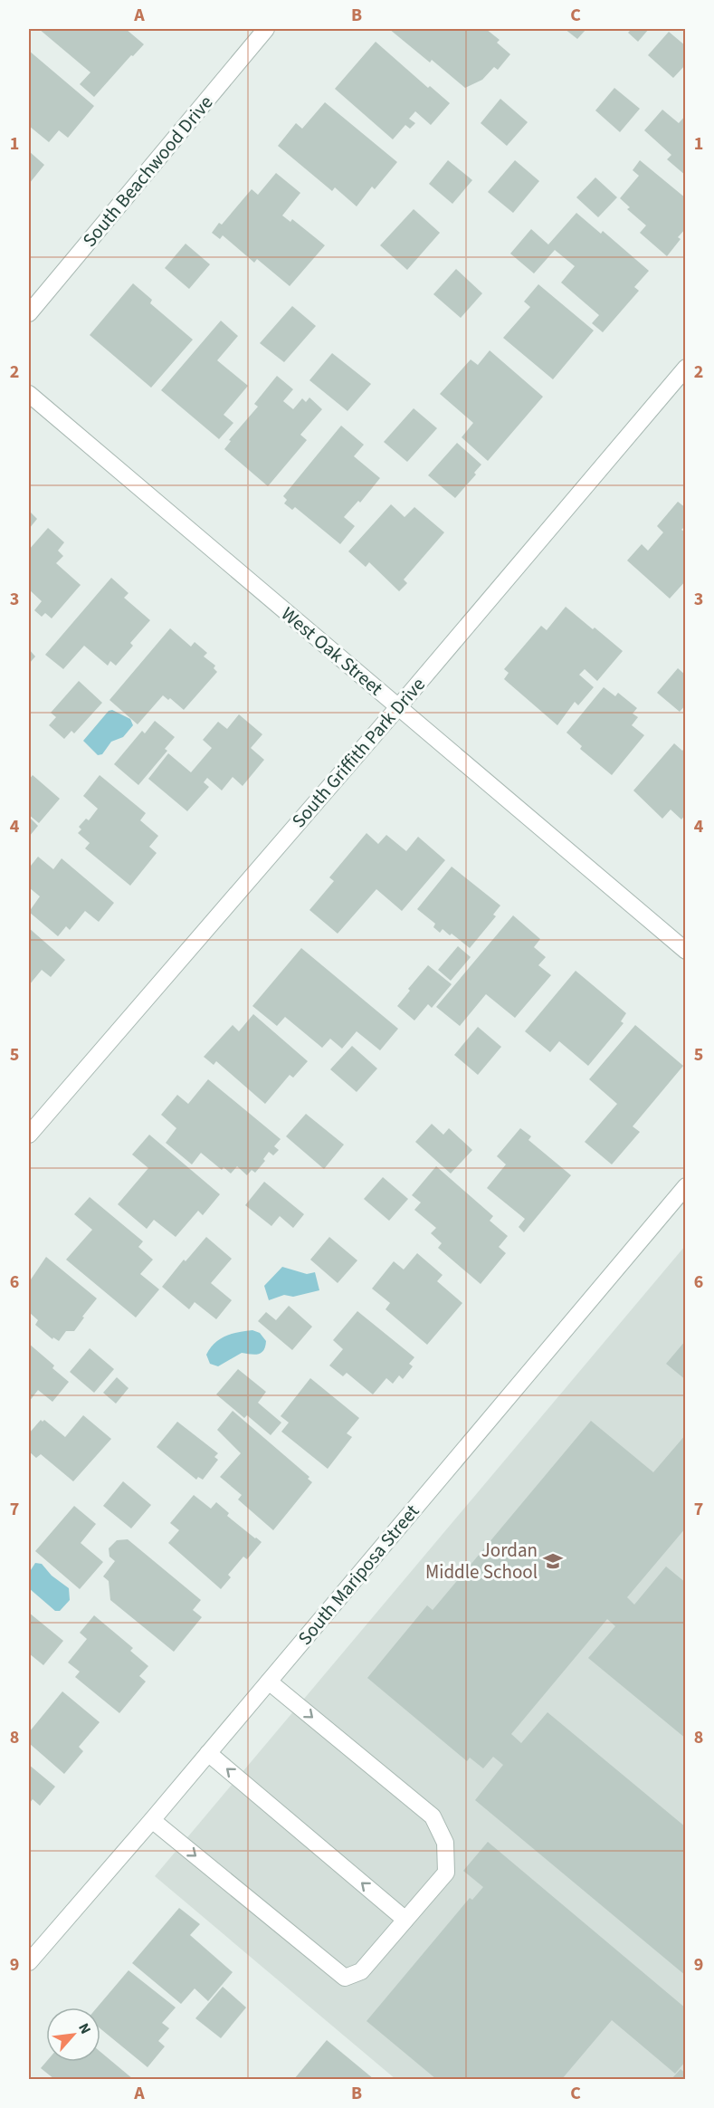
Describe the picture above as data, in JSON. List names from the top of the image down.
{
  "streets": {
    "street": [
      "South Beachwood Drive",
      "West Oak Street",
      "South Griffith Park Drive",
      "South Mariposa Street"
    ]
  },
  "crossings": [
    ["West Oak Street", "South Griffith Park Drive"]
  ],
  "places": {
    "school or university": ["Jordan Middle School"]
  },
  "north": "top right",
  "grid": {
    "columns": ["A", "B", "C"],
    "rows": [
      "1",
      "2",
      "3",
      "4",
      "5",
      "6",
      "7",
      "8",
      "9"
    ]
  }
}
